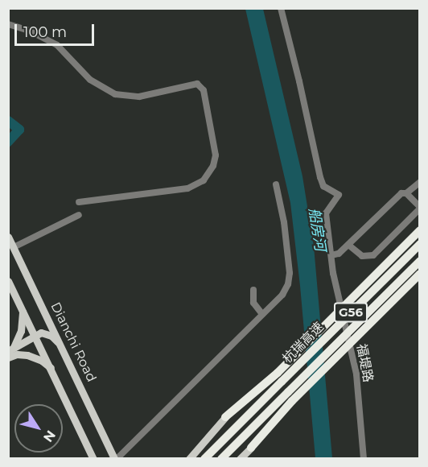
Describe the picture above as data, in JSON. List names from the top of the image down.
{
  "streets": {
    "highway": ["G56", "杭瑞高速"],
    "main road": ["Dianchi Road"],
    "street": ["福堤路"]
  },
  "water": ["船房河"],
  "scale_bar": "100 m",
  "north": "bottom right"
}
